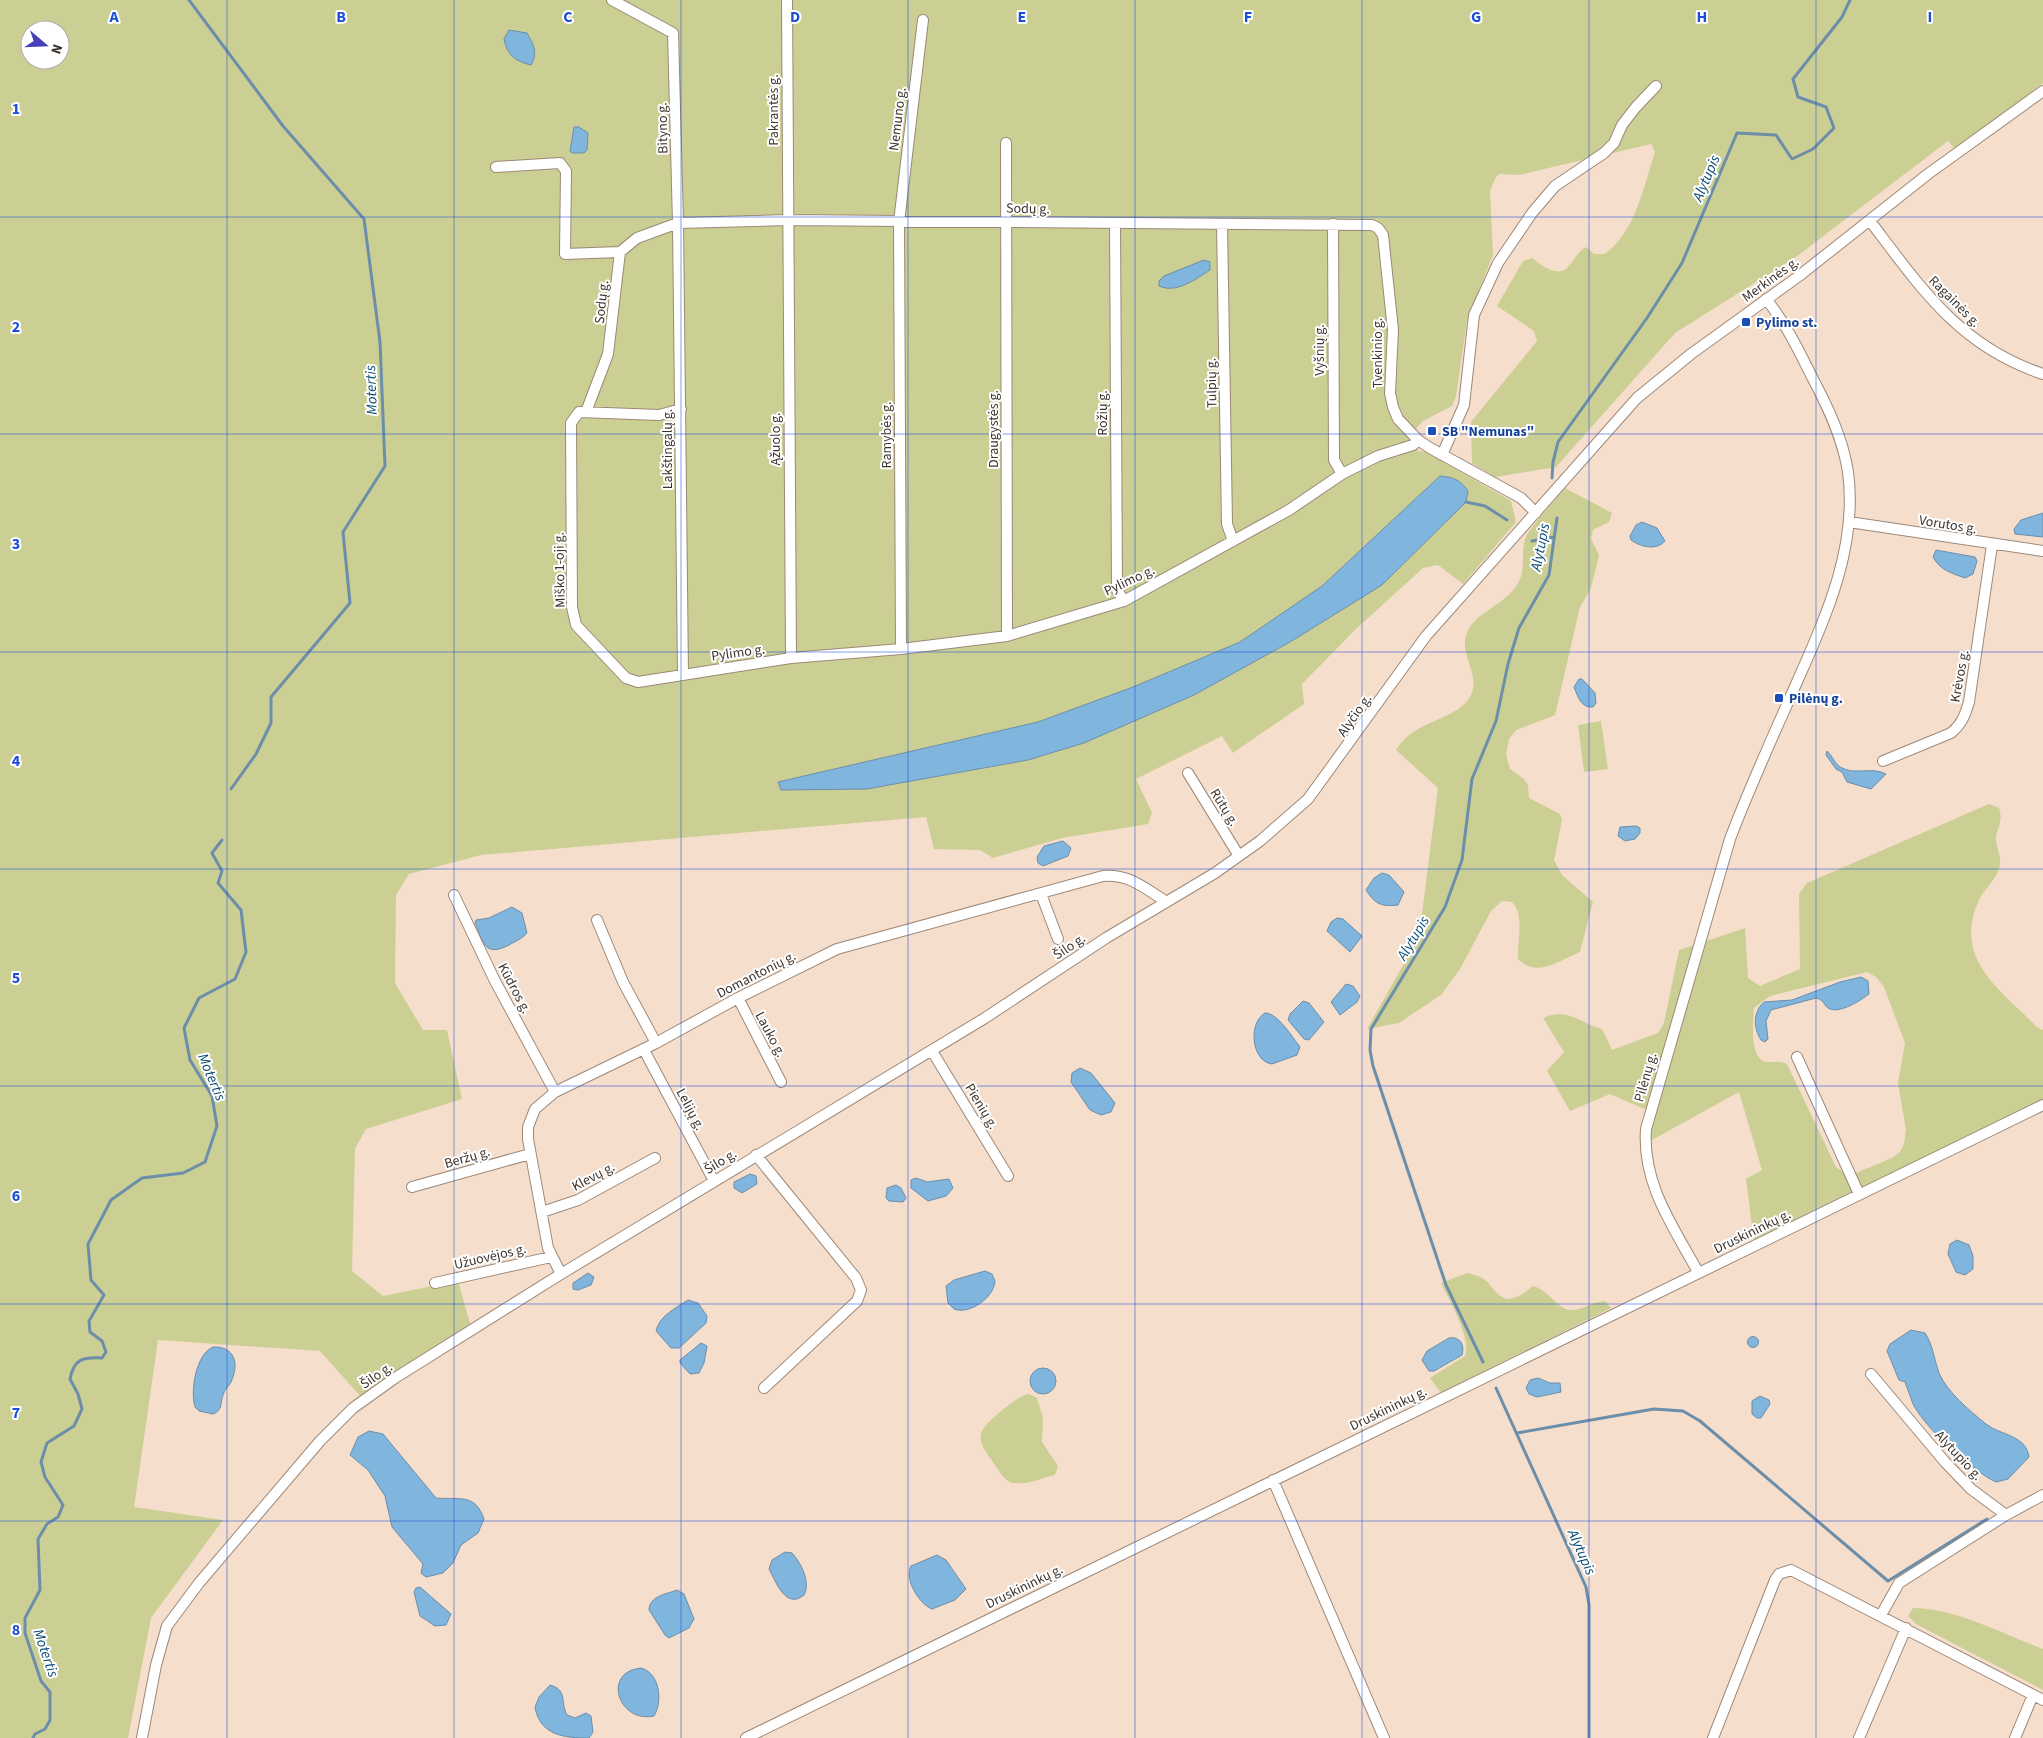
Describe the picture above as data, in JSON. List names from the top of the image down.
{
  "streets": {
    "street": [
      "Pakrantės g.",
      "Nemuno g.",
      "Bityno g.",
      "Sodų g.",
      "Merkinės g.",
      "Ragainės g.",
      "Vyšnių g.",
      "Tvenkinio g.",
      "Tulpių g.",
      "Rožių g.",
      "Draugystės g.",
      "Ramybės g.",
      "Ąžuolo g.",
      "Lakštingalų g.",
      "Vorutos g.",
      "Miško 1-oji g.",
      "Pylimo g.",
      "Krėvos g.",
      "Alyčio g.",
      "Rūtų g.",
      "Šilo g.",
      "Domantonių g.",
      "Kūdros g.",
      "Lauko g.",
      "Pilėnų g.",
      "Pienių g.",
      "Lelijų g.",
      "Beržų g.",
      "Klevų g.",
      "Druskininkų g.",
      "Užuovėjos g.",
      "Alytupio g."
    ]
  },
  "crossings": [
    ["Pakrantės g.", "Sodų g."],
    ["Pakrantės g.", "Ąžuolo g."],
    ["Nemuno g.", "Sodų g."],
    ["Nemuno g.", "Ramybės g."],
    ["Bityno g.", "Sodų g."],
    ["Bityno g.", "Lakštingalų g."],
    ["Sodų g.", "Vyšnių g."],
    ["Sodų g.", "Tvenkinio g."],
    ["Sodų g.", "Tulpių g."],
    ["Sodų g.", "Rožių g."],
    ["Sodų g.", "Draugystės g."],
    ["Sodų g.", "Ramybės g."],
    ["Sodų g.", "Ąžuolo g."],
    ["Sodų g.", "Lakštingalų g."],
    ["Sodų g.", "Miško 1-oji g."],
    ["Merkinės g.", "Ragainės g."],
    ["Merkinės g.", "Alyčio g."],
    ["Merkinės g.", "Pilėnų g."],
    ["Vyšnių g.", "Pylimo g."],
    ["Tvenkinio g.", "Pylimo g."],
    ["Tulpių g.", "Pylimo g."],
    ["Rožių g.", "Pylimo g."],
    ["Draugystės g.", "Pylimo g."],
    ["Ramybės g.", "Pylimo g."],
    ["Ąžuolo g.", "Pylimo g."],
    ["Lakštingalų g.", "Miško 1-oji g."],
    ["Lakštingalų g.", "Pylimo g."],
    ["Vorutos g.", "Krėvos g."],
    ["Vorutos g.", "Pilėnų g."],
    ["Miško 1-oji g.", "Pylimo g."],
    ["Alyčio g.", "Rūtų g."],
    ["Alyčio g.", "Šilo g."],
    ["Alyčio g.", "Domantonių g."],
    ["Šilo g.", "Domantonių g."],
    ["Šilo g.", "Pienių g."],
    ["Šilo g.", "Lelijų g."],
    ["Domantonių g.", "Kūdros g."],
    ["Domantonių g.", "Lauko g."],
    ["Domantonių g.", "Lelijų g."],
    ["Domantonių g.", "Beržų g."],
    ["Domantonių g.", "Klevų g."],
    ["Domantonių g.", "Užuovėjos g."],
    ["Pilėnų g.", "Druskininkų g."]
  ],
  "water": ["Alytupis", "Motertis"],
  "places": {
    "transit": ["Pylimo st.", "SB \"Nemunas\"", "Pilėnų g."]
  },
  "north": "right",
  "grid": {
    "columns": [
      "A",
      "B",
      "C",
      "D",
      "E",
      "F",
      "G",
      "H",
      "I"
    ],
    "rows": [
      "1",
      "2",
      "3",
      "4",
      "5",
      "6",
      "7",
      "8"
    ]
  }
}
